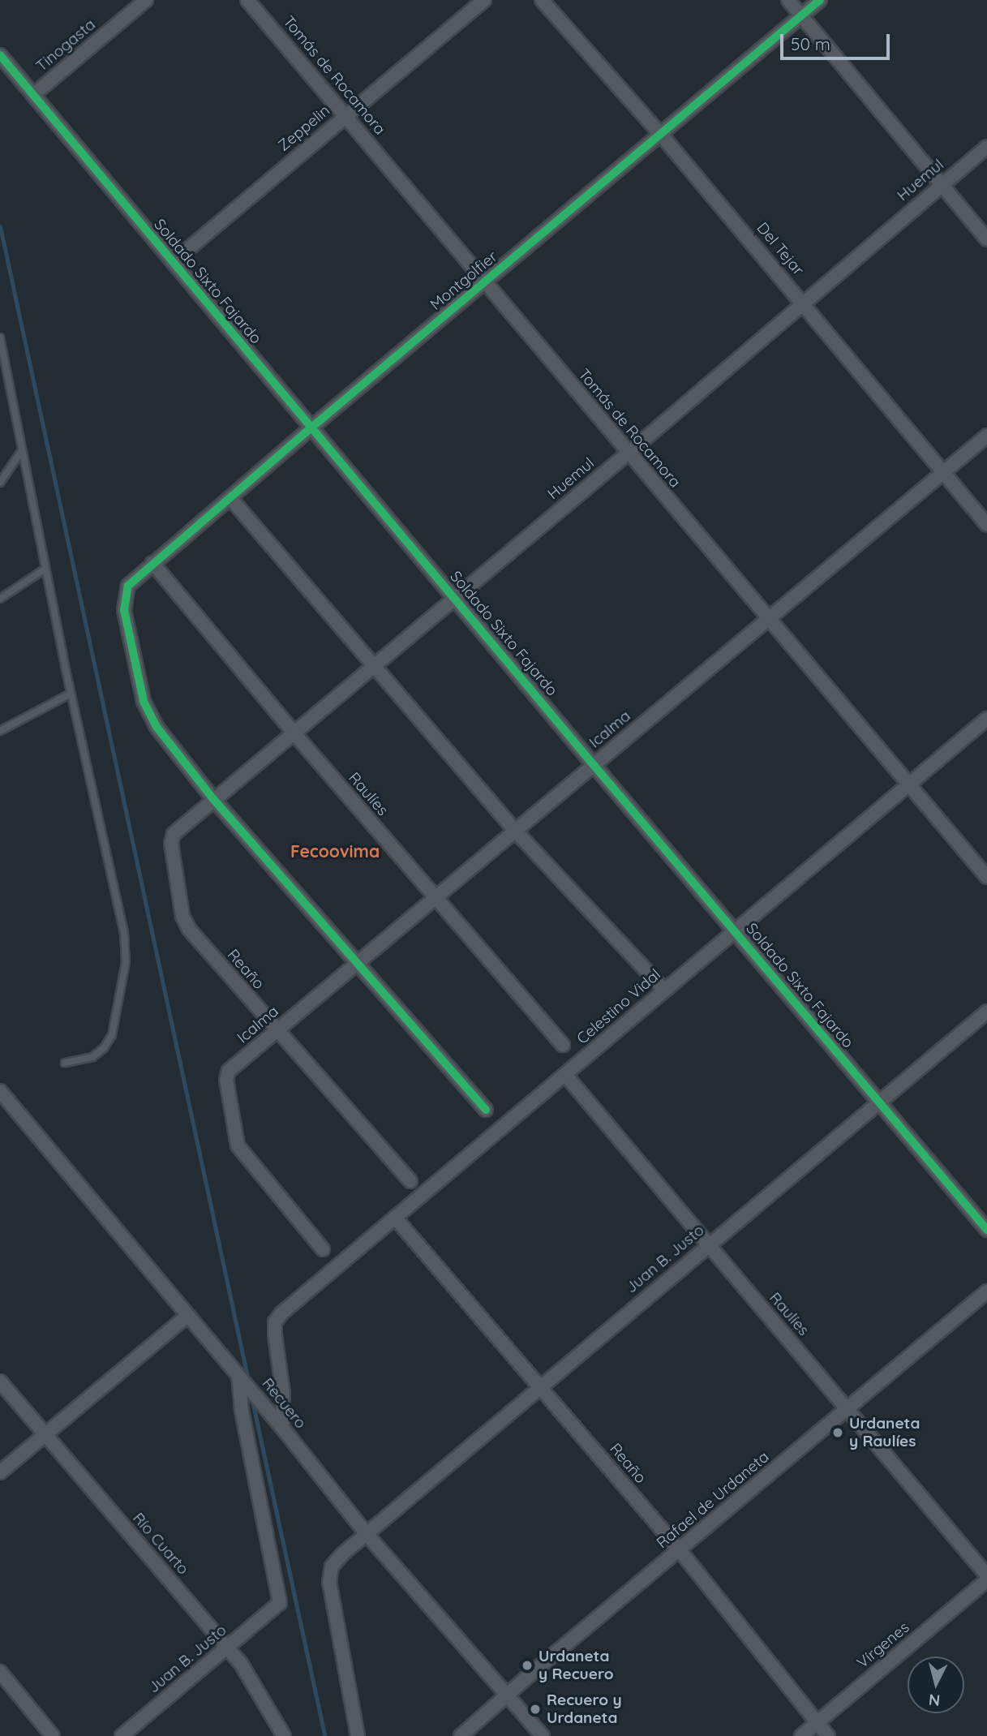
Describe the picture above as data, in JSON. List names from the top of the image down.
{
  "streets": {
    "street": [
      "Tinogasta",
      "Tomás de Rocamora",
      "Zeppelin",
      "Huemul",
      "Del Tejar",
      "Montgolfier",
      "Soldado Sixto Fajardo",
      "Icalma",
      "Raulíes",
      "Reaño",
      "Celestino Vidal",
      "Juan B. Justo",
      "Recuero",
      "Rafael de Urdaneta",
      "Río Cuarto",
      "Vírgenes"
    ]
  },
  "crossings": [
    ["Tinogasta", "Soldado Sixto Fajardo"],
    ["Tomás de Rocamora", "Zeppelin"],
    ["Tomás de Rocamora", "Huemul"],
    ["Tomás de Rocamora", "Montgolfier"],
    ["Tomás de Rocamora", "Icalma"],
    ["Tomás de Rocamora", "Celestino Vidal"],
    ["Zeppelin", "Soldado Sixto Fajardo"],
    ["Huemul", "Del Tejar"],
    ["Huemul", "Montgolfier"],
    ["Huemul", "Soldado Sixto Fajardo"],
    ["Huemul", "Raulíes"],
    ["Huemul", "Reaño"],
    ["Del Tejar", "Montgolfier"],
    ["Del Tejar", "Icalma"],
    ["Montgolfier", "Soldado Sixto Fajardo"],
    ["Montgolfier", "Raulíes"],
    ["Soldado Sixto Fajardo", "Icalma"],
    ["Soldado Sixto Fajardo", "Celestino Vidal"],
    ["Soldado Sixto Fajardo", "Juan B. Justo"],
    ["Icalma", "Raulíes"],
    ["Icalma", "Reaño"],
    ["Raulíes", "Celestino Vidal"],
    ["Raulíes", "Juan B. Justo"],
    ["Raulíes", "Rafael de Urdaneta"],
    ["Reaño", "Celestino Vidal"],
    ["Reaño", "Juan B. Justo"],
    ["Reaño", "Rafael de Urdaneta"],
    ["Reaño", "Vírgenes"],
    ["Celestino Vidal", "Recuero"],
    ["Juan B. Justo", "Recuero"],
    ["Juan B. Justo", "Río Cuarto"],
    ["Recuero", "Rafael de Urdaneta"]
  ],
  "districts": ["Fecoovima"],
  "places": ["Urdaneta y Raulíes", "Urdaneta y Recuero", "Recuero y Urdaneta"],
  "scale_bar": "50 m",
  "north": "bottom"
}
